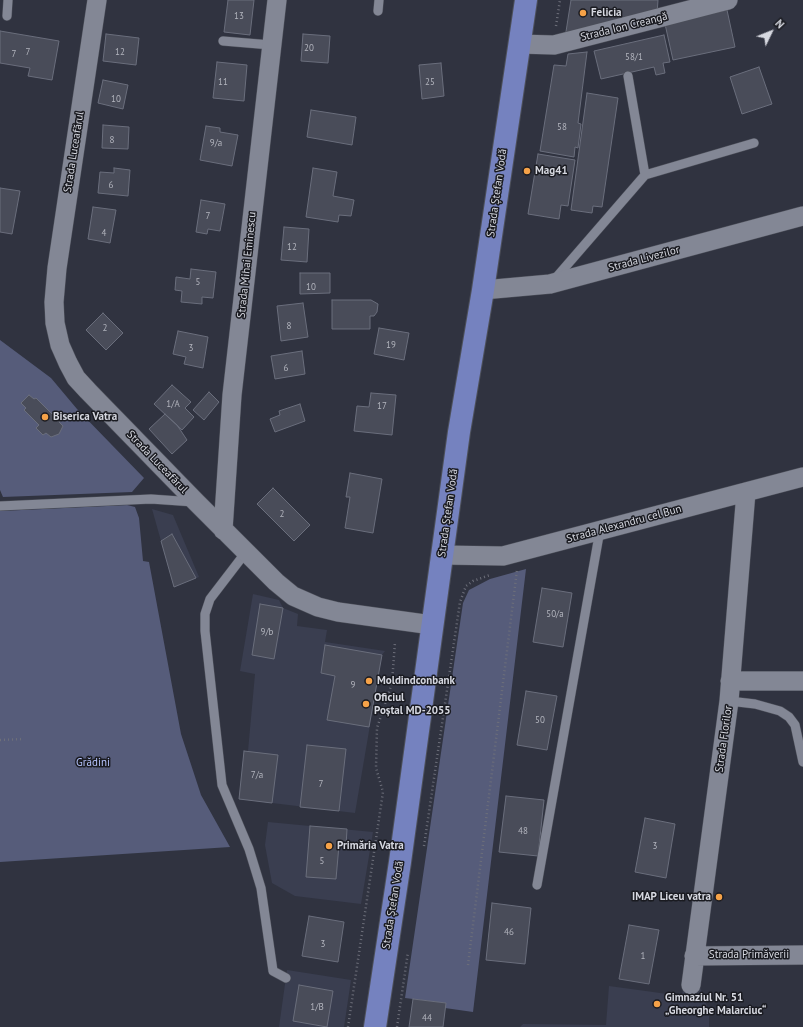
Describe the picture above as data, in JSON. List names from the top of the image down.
{
  "streets": {
    "highway": ["Strada Ștefan Vodă"],
    "street": [
      "Strada Ion Creangă",
      "Strada Luceafărul",
      "Strada Livezilor",
      "Strada Mihai Eminescu",
      "Strada Alexandru cel Bun",
      "Strada Florilor",
      "Strada Primăverii"
    ]
  },
  "crossings": [
    ["Strada Ion Creangă", "Strada Ștefan Vodă"],
    ["Strada Luceafărul", "Strada Ștefan Vodă"],
    ["Strada Luceafărul", "Strada Mihai Eminescu"],
    ["Strada Ștefan Vodă", "Strada Livezilor"],
    ["Strada Ștefan Vodă", "Strada Alexandru cel Bun"],
    ["Strada Alexandru cel Bun", "Strada Florilor"],
    ["Strada Florilor", "Strada Primăverii"]
  ],
  "parks": ["Grădini"],
  "places": [
    "Felicia",
    "Mag41",
    "Biserica Vatra",
    "Moldindconbank",
    "Oficiul Poștal MD-2055",
    "Primăria Vatra",
    "IMAP Liceu vatra",
    "Gimnaziul Nr. 51 „Gheorghe Malarciuc“"
  ],
  "house_numbers": [
    "13",
    "20",
    "7",
    "12",
    "7",
    "58/1",
    "11",
    "25",
    "10",
    "58",
    "8",
    "9/a",
    "6",
    "7",
    "4",
    "12",
    "5",
    "10",
    "8",
    "2",
    "19",
    "3",
    "6",
    "1/A",
    "17",
    "2",
    "50/a",
    "9/b",
    "9",
    "50",
    "7/a",
    "7",
    "48",
    "3",
    "5",
    "46",
    "3",
    "1",
    "1/B",
    "44"
  ],
  "north": "top right"
}
